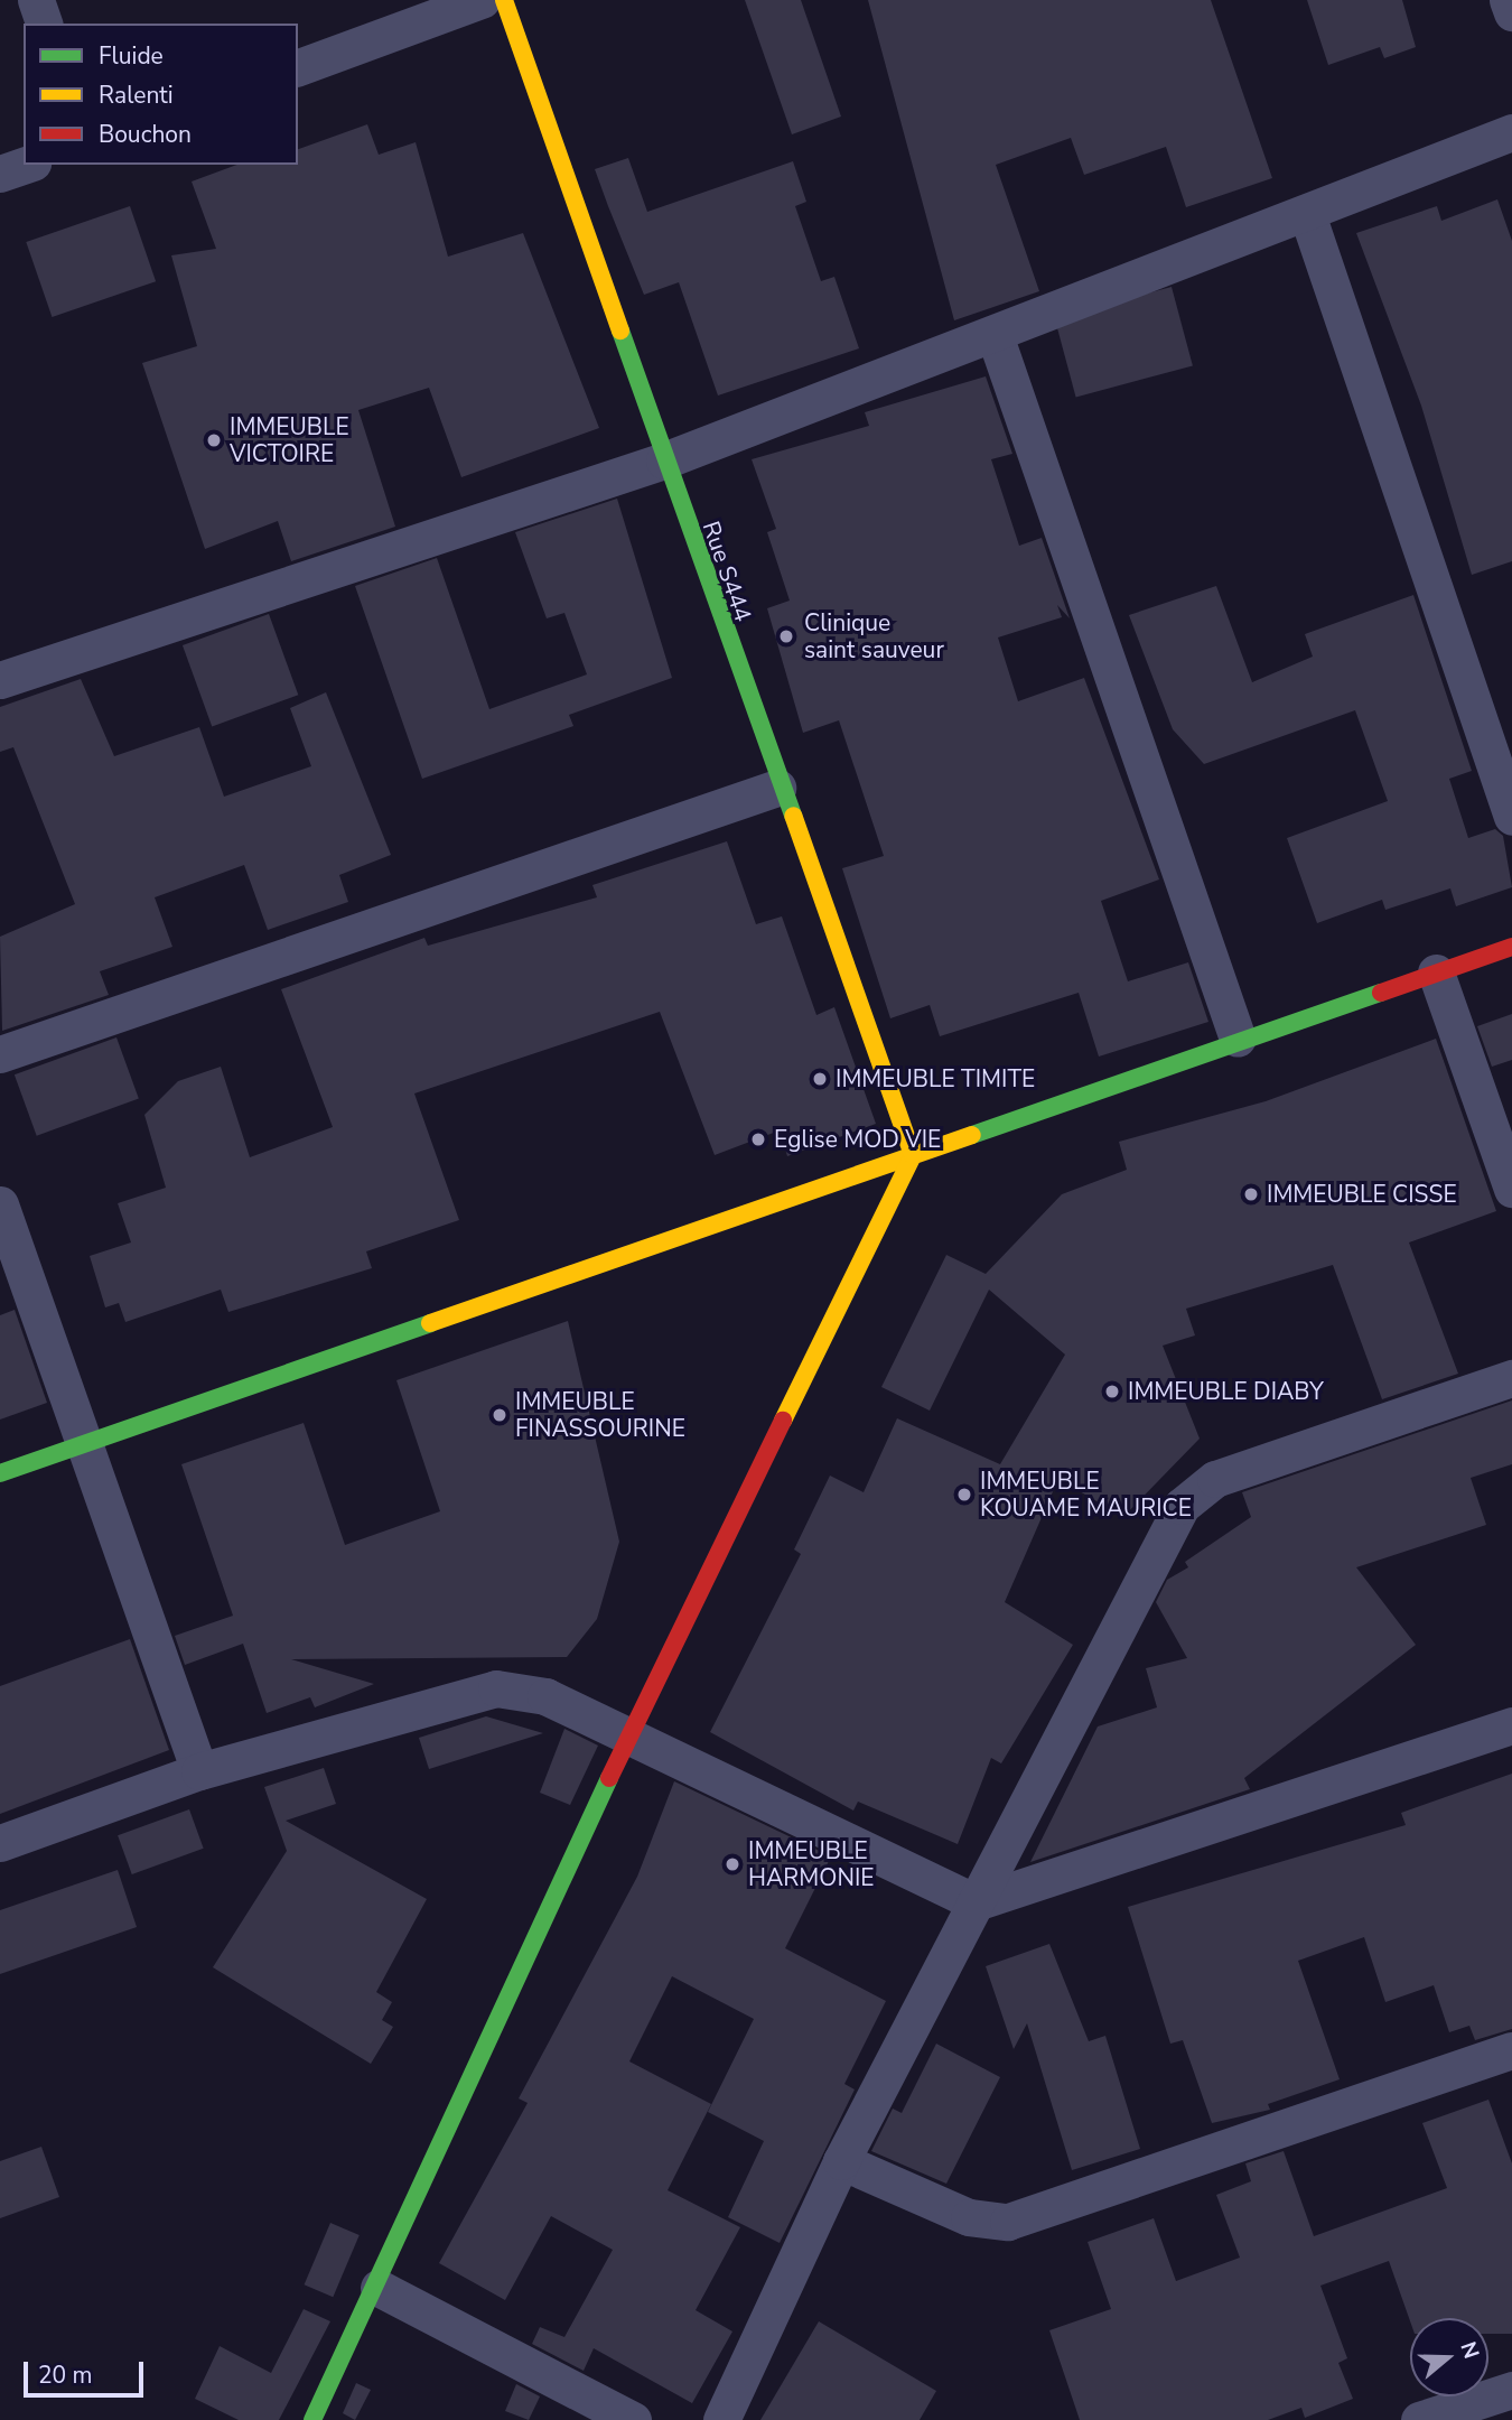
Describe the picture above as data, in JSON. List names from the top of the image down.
{
  "streets": {
    "street": ["Rue S444"]
  },
  "places": [
    "IMMEUBLE VICTOIRE",
    "Clinique saint sauveur",
    "IMMEUBLE TIMITE",
    "Eglise MOD VIE",
    "IMMEUBLE CISSE",
    "IMMEUBLE DIABY",
    "IMMEUBLE FINASSOURINE",
    "IMMEUBLE KOUAME MAURICE",
    "IMMEUBLE HARMONIE"
  ],
  "legend": ["Fluide", "Ralenti", "Bouchon"],
  "scale_bar": "20 m",
  "north": "right"
}
